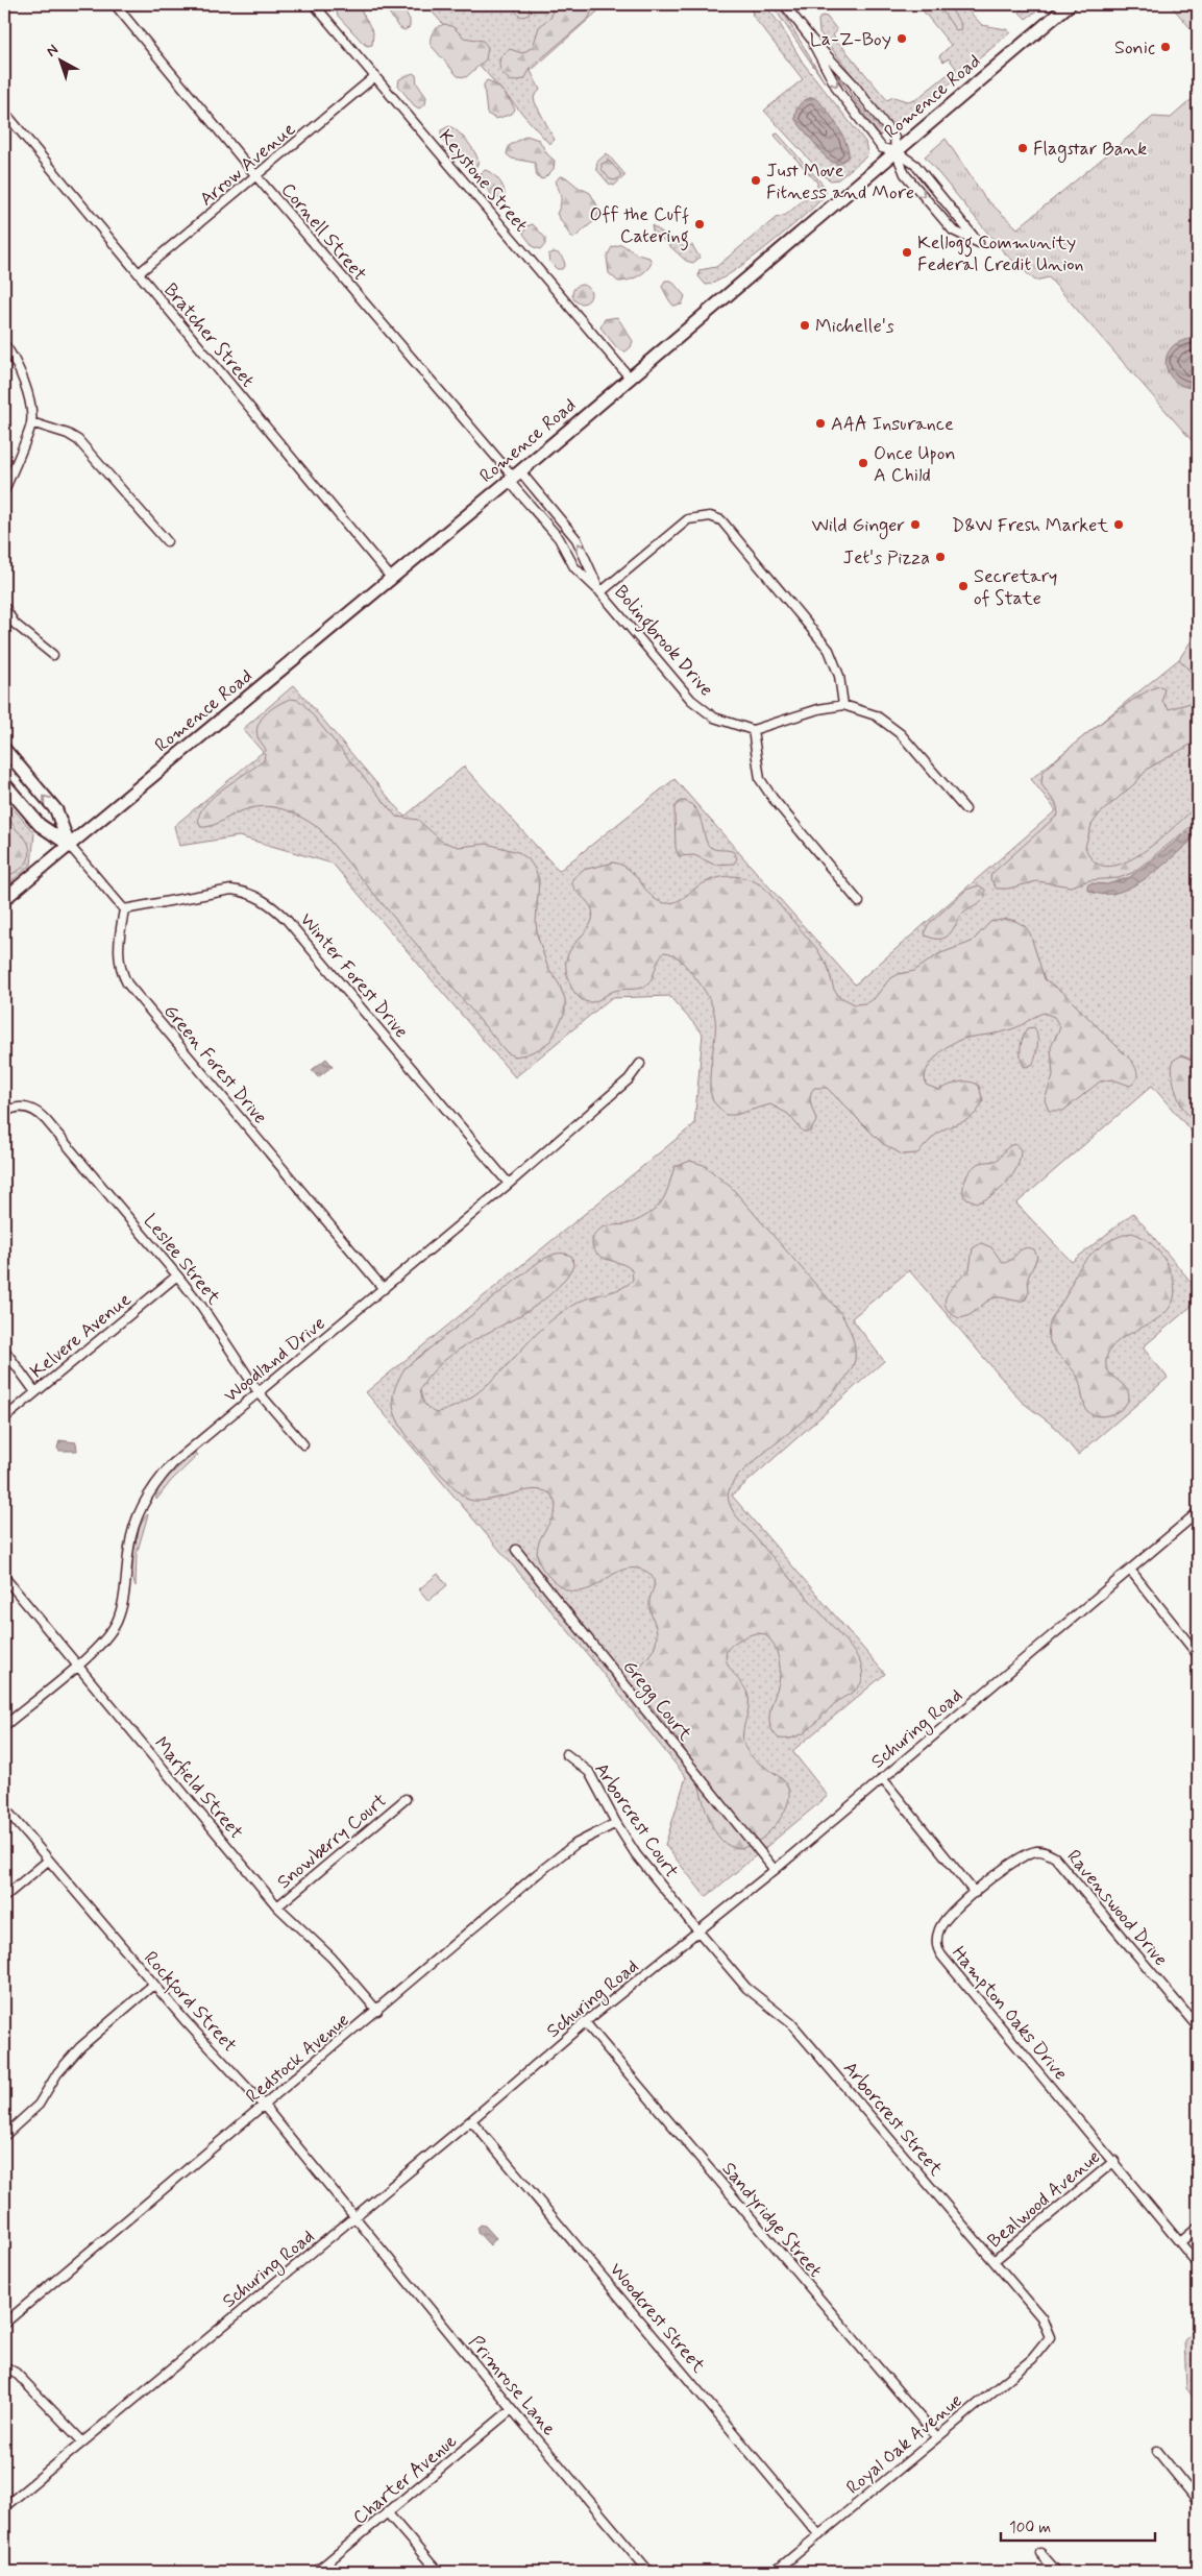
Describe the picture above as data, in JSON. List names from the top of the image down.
{
  "streets": {
    "street": [
      "Romence Road",
      "Arrow Avenue",
      "Keystone Street",
      "Cornell Street",
      "Bratcher Street",
      "Bolingbrook Drive",
      "Winter Forest Drive",
      "Green Forest Drive",
      "Leslee Street",
      "Kelvere Avenue",
      "Woodland Drive",
      "Gregg Court",
      "Schuring Road",
      "Marfield Street",
      "Arborcrest Court",
      "Snowberry Court",
      "Ravenswood Drive",
      "Rockford Street",
      "Hampton Oaks Drive",
      "Redstock Avenue",
      "Arborcrest Street",
      "Bealwood Avenue",
      "Sandyridge Street",
      "Woodcrest Street",
      "Primrose Lane",
      "Royal Oak Avenue",
      "Charter Avenue"
    ]
  },
  "crossings": [
    ["Romence Road", "Keystone Street"],
    ["Romence Road", "Cornell Street"],
    ["Romence Road", "Bratcher Street"],
    ["Romence Road", "Bolingbrook Drive"],
    ["Arrow Avenue", "Keystone Street"],
    ["Arrow Avenue", "Cornell Street"],
    ["Arrow Avenue", "Bratcher Street"],
    ["Cornell Street", "Bolingbrook Drive"],
    ["Winter Forest Drive", "Green Forest Drive"],
    ["Winter Forest Drive", "Woodland Drive"],
    ["Green Forest Drive", "Woodland Drive"],
    ["Leslee Street", "Kelvere Avenue"],
    ["Leslee Street", "Woodland Drive"],
    ["Woodland Drive", "Marfield Street"],
    ["Gregg Court", "Schuring Road"],
    ["Schuring Road", "Arborcrest Court"],
    ["Schuring Road", "Rockford Street"],
    ["Schuring Road", "Arborcrest Street"],
    ["Schuring Road", "Sandyridge Street"],
    ["Schuring Road", "Woodcrest Street"],
    ["Schuring Road", "Primrose Lane"],
    ["Marfield Street", "Snowberry Court"],
    ["Marfield Street", "Redstock Avenue"],
    ["Arborcrest Court", "Redstock Avenue"],
    ["Arborcrest Court", "Arborcrest Street"],
    ["Ravenswood Drive", "Hampton Oaks Drive"],
    ["Rockford Street", "Redstock Avenue"],
    ["Rockford Street", "Primrose Lane"],
    ["Hampton Oaks Drive", "Bealwood Avenue"],
    ["Arborcrest Street", "Bealwood Avenue"],
    ["Arborcrest Street", "Royal Oak Avenue"],
    ["Sandyridge Street", "Royal Oak Avenue"],
    ["Woodcrest Street", "Royal Oak Avenue"],
    ["Primrose Lane", "Charter Avenue"]
  ],
  "places": [
    "La-Z-Boy",
    "Sonic",
    "Flagstar Bank",
    "Just Move Fitness and More",
    "Off the Cuff Catering",
    "Kellogg Community Federal Credit Union",
    "Michelle's",
    "AAA Insurance",
    "Once Upon A Child",
    "Wild Ginger",
    "D&W Fresh Market",
    "Jet's Pizza",
    "Secretary of State"
  ],
  "scale_bar": "100 m",
  "north": "top left"
}
